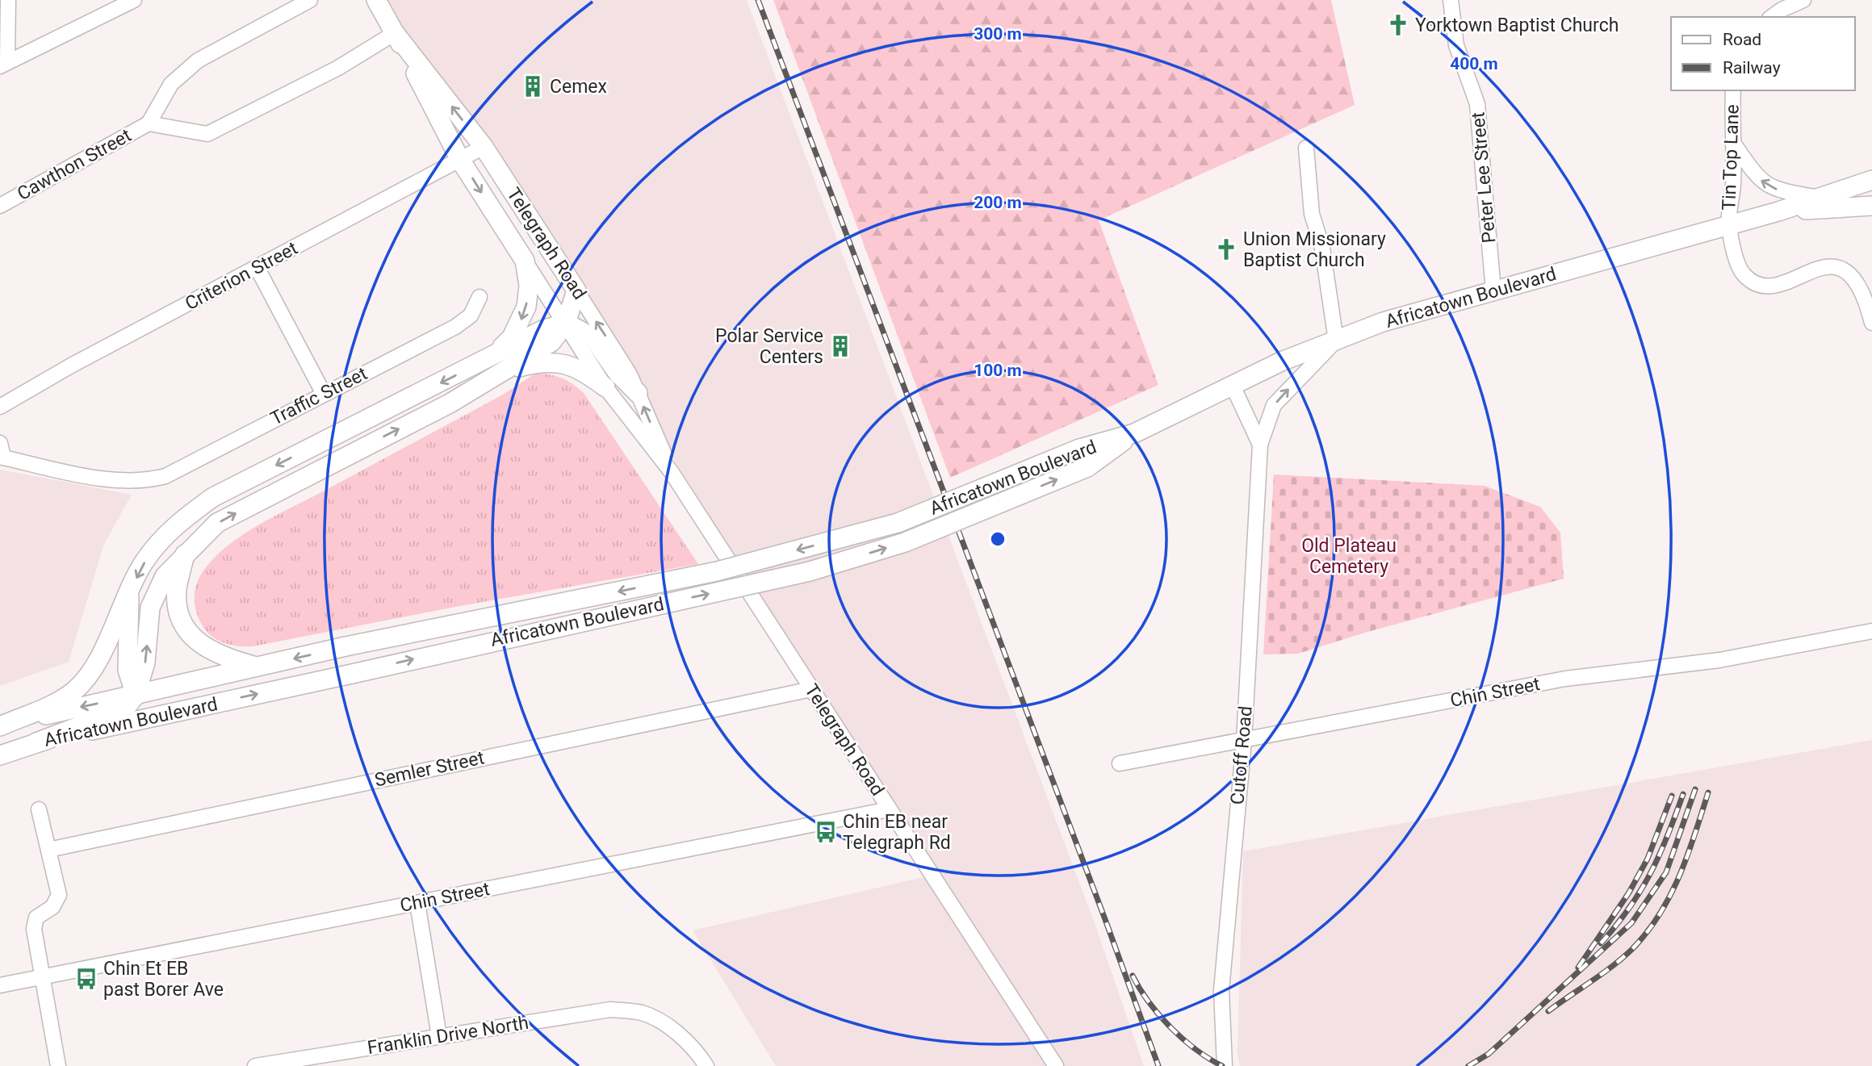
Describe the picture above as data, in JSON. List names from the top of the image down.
{
  "streets": {
    "main road": ["Telegraph Road", "Africatown Boulevard"],
    "street": [
      "Tin Top Lane",
      "Cawthon Street",
      "Peter Lee Street",
      "Criterion Street",
      "Traffic Street",
      "Chin Street",
      "Cutoff Road",
      "Semler Street",
      "Franklin Drive North"
    ]
  },
  "crossings": [
    ["Tin Top Lane", "Africatown Boulevard"],
    ["Peter Lee Street", "Africatown Boulevard"],
    ["Telegraph Road", "Criterion Street"],
    ["Telegraph Road", "Chin Street"],
    ["Telegraph Road", "Semler Street"],
    ["Africatown Boulevard", "Cutoff Road"],
    ["Chin Street", "Cutoff Road"]
  ],
  "parks": ["Old Plateau Cemetery"],
  "places": {
    "church": ["Yorktown Baptist Church", "Union Missionary Baptist Church"],
    "building": ["Cemex", "Polar Service Centers"],
    "bus stop": ["Chin EB near Telegraph Rd", "Chin Et EB past Borer Ave"]
  },
  "legend": ["Road", "Railway"],
  "rings": [
    "300 m",
    "400 m",
    "200 m",
    "100 m"
  ]
}
